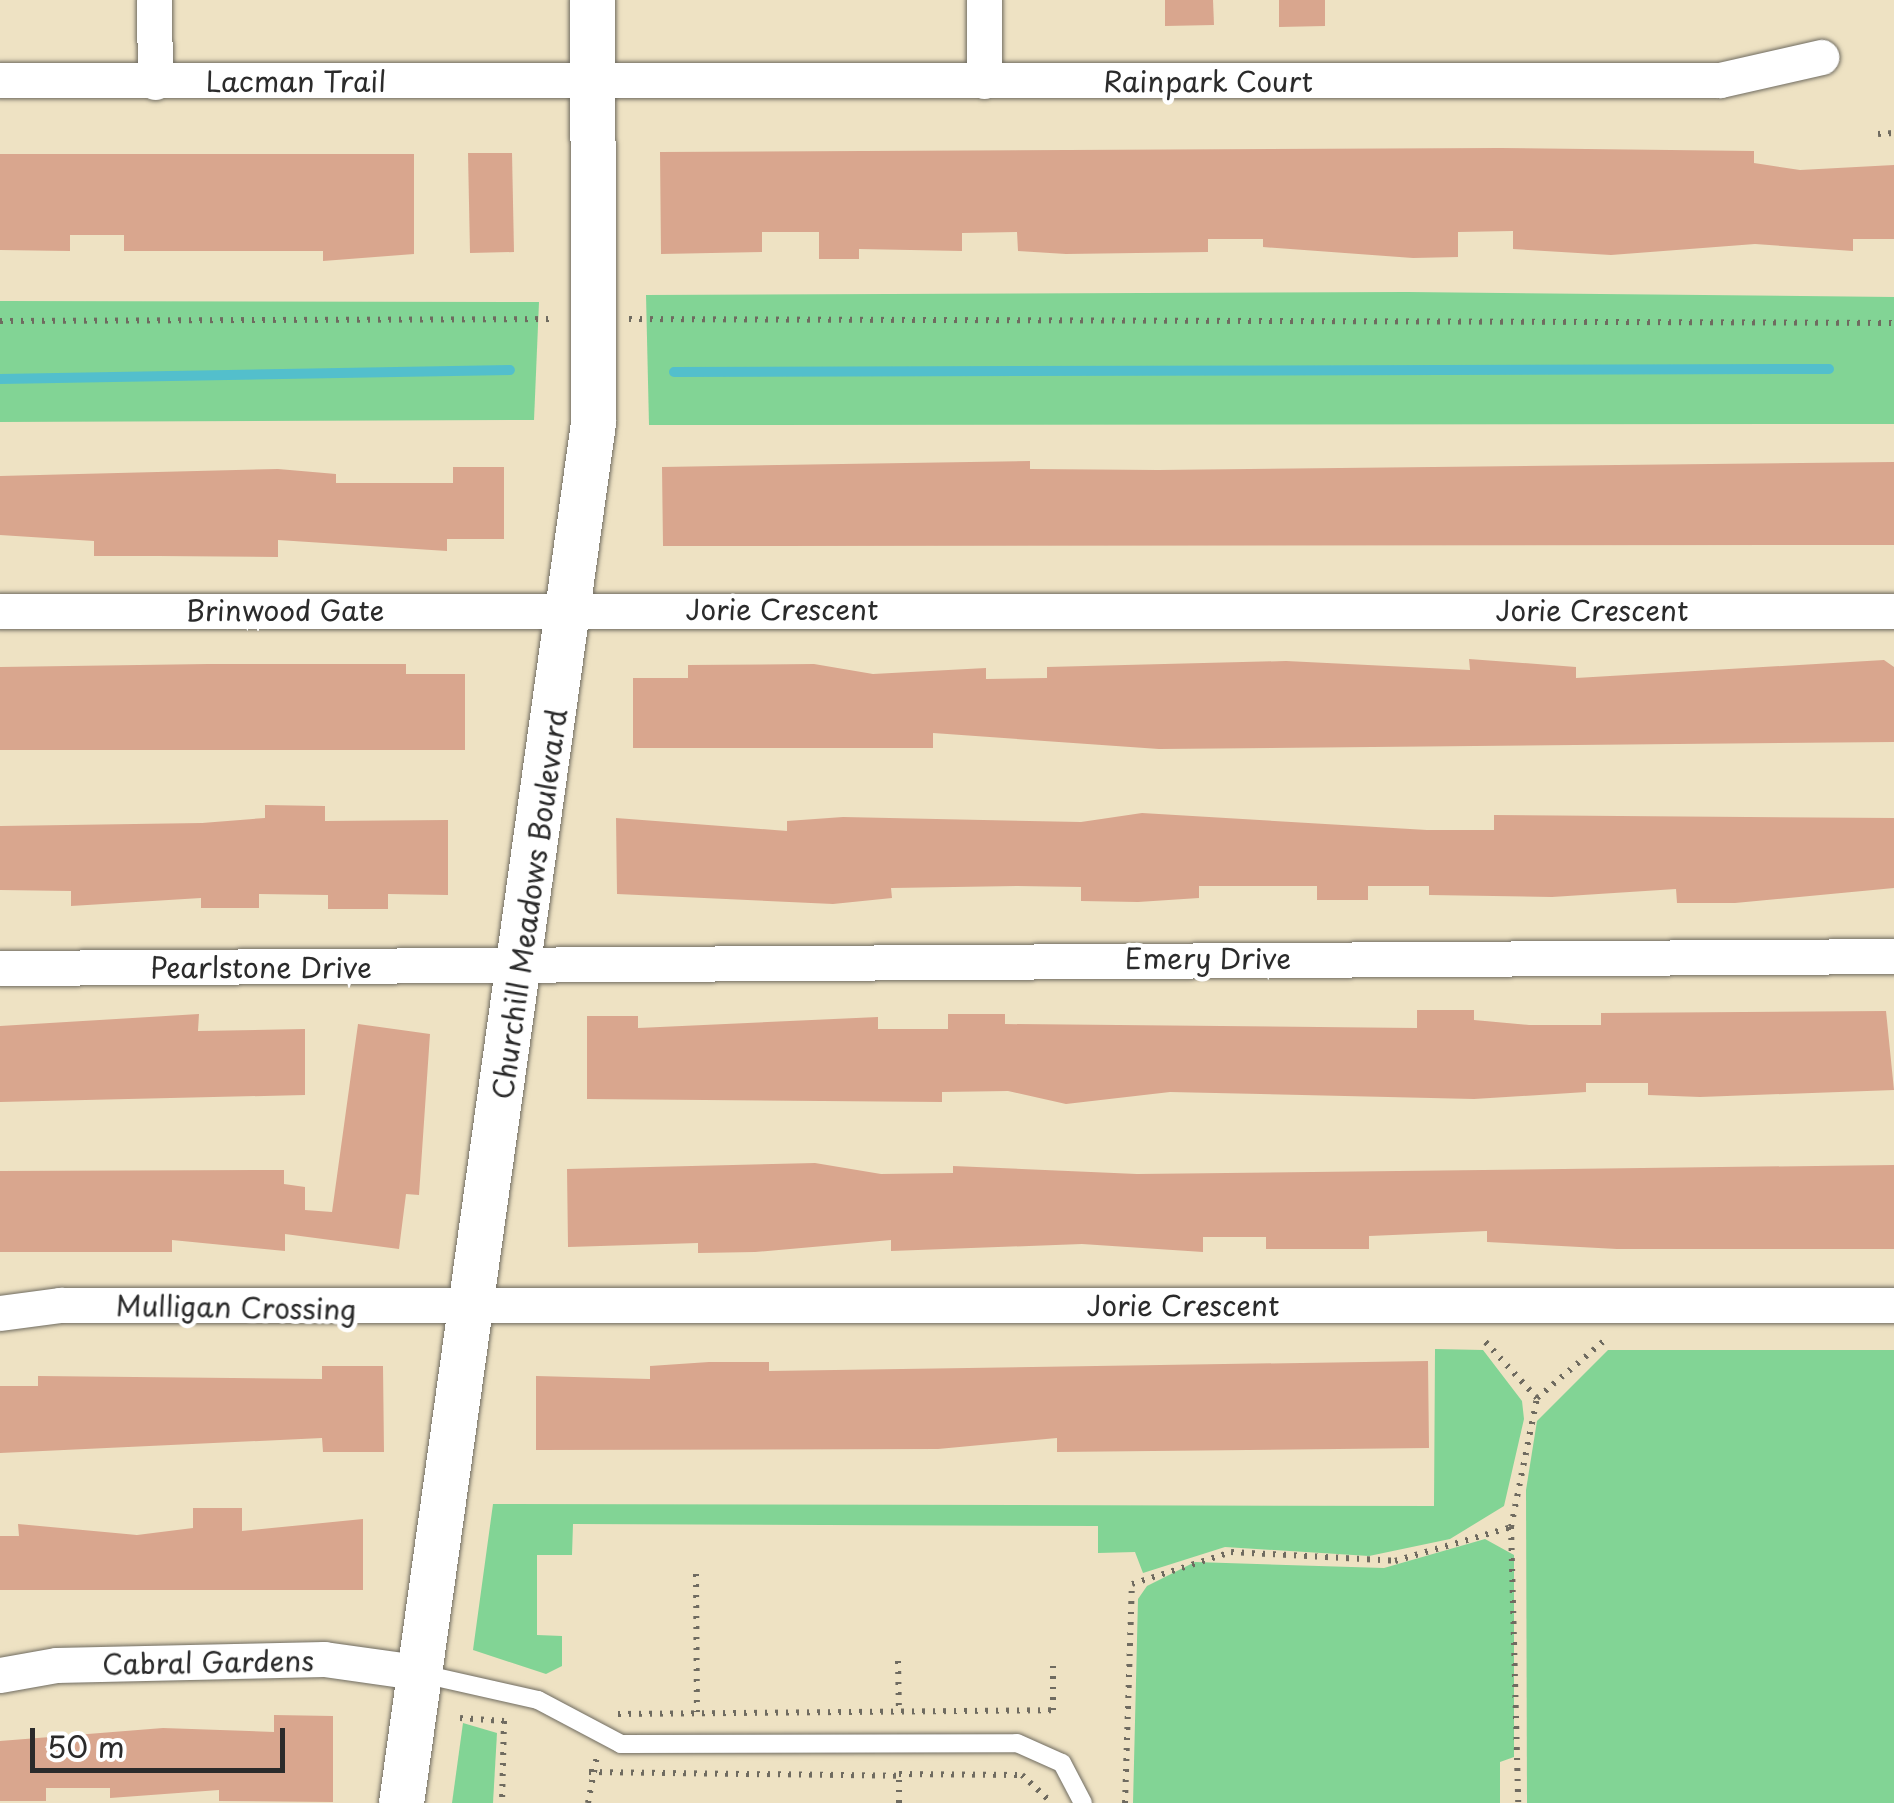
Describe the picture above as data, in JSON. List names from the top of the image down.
{
  "streets": {
    "street": [
      "Lacman Trail",
      "Rainpark Court",
      "Jorie Crescent",
      "Brinwood Gate",
      "Churchill Meadows Boulevard",
      "Emery Drive",
      "Pearlstone Drive",
      "Mulligan Crossing",
      "Cabral Gardens"
    ]
  },
  "crossings": [
    ["Lacman Trail", "Rainpark Court"],
    ["Lacman Trail", "Churchill Meadows Boulevard"],
    ["Rainpark Court", "Churchill Meadows Boulevard"],
    ["Jorie Crescent", "Brinwood Gate"],
    ["Jorie Crescent", "Churchill Meadows Boulevard"],
    ["Jorie Crescent", "Mulligan Crossing"],
    ["Brinwood Gate", "Churchill Meadows Boulevard"],
    ["Churchill Meadows Boulevard", "Emery Drive"],
    ["Churchill Meadows Boulevard", "Pearlstone Drive"],
    ["Churchill Meadows Boulevard", "Mulligan Crossing"],
    ["Churchill Meadows Boulevard", "Cabral Gardens"],
    ["Emery Drive", "Pearlstone Drive"]
  ],
  "scale_bar": "50 m"
}
